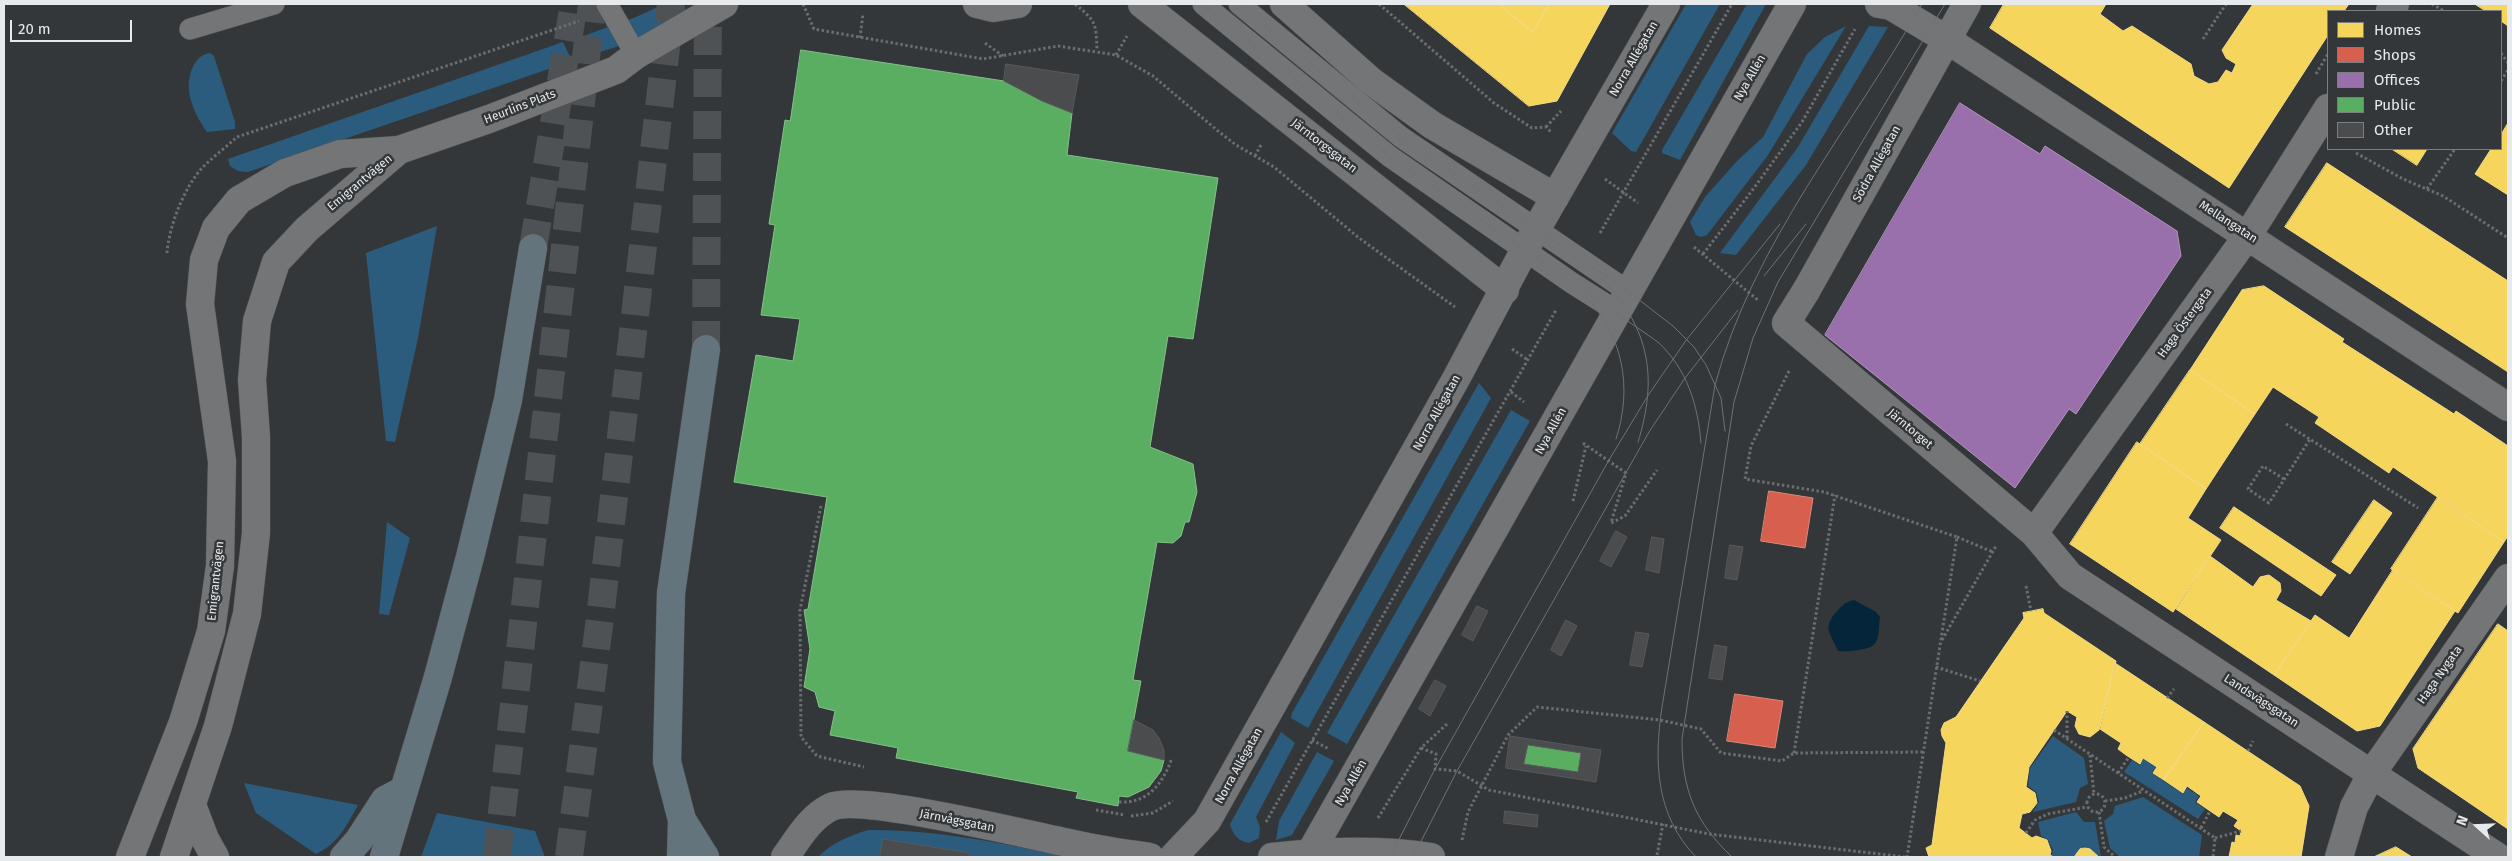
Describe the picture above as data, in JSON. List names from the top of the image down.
{
  "streets": {
    "street": [
      "Norra Allégatan",
      "Nya Allén",
      "Heurlins Plats",
      "Järntorgsgatan",
      "Södra Allégatan",
      "Emigrantvägen",
      "Mellangatan",
      "Haga Östergata",
      "Järntorget",
      "Haga Nygata",
      "Landsvägsgatan",
      "Järnvågsgatan"
    ]
  },
  "crossings": [
    ["Norra Allégatan", "Järntorgsgatan"],
    ["Heurlins Plats", "Emigrantvägen"],
    ["Södra Allégatan", "Mellangatan"],
    ["Södra Allégatan", "Järntorget"],
    ["Mellangatan", "Haga Östergata"],
    ["Haga Östergata", "Järntorget"],
    ["Haga Östergata", "Landsvägsgatan"],
    ["Järntorget", "Landsvägsgatan"],
    ["Haga Nygata", "Landsvägsgatan"]
  ],
  "legend": [
    "Homes",
    "Shops",
    "Offices",
    "Public",
    "Other"
  ],
  "scale_bar": "20 m",
  "north": "left"
}
